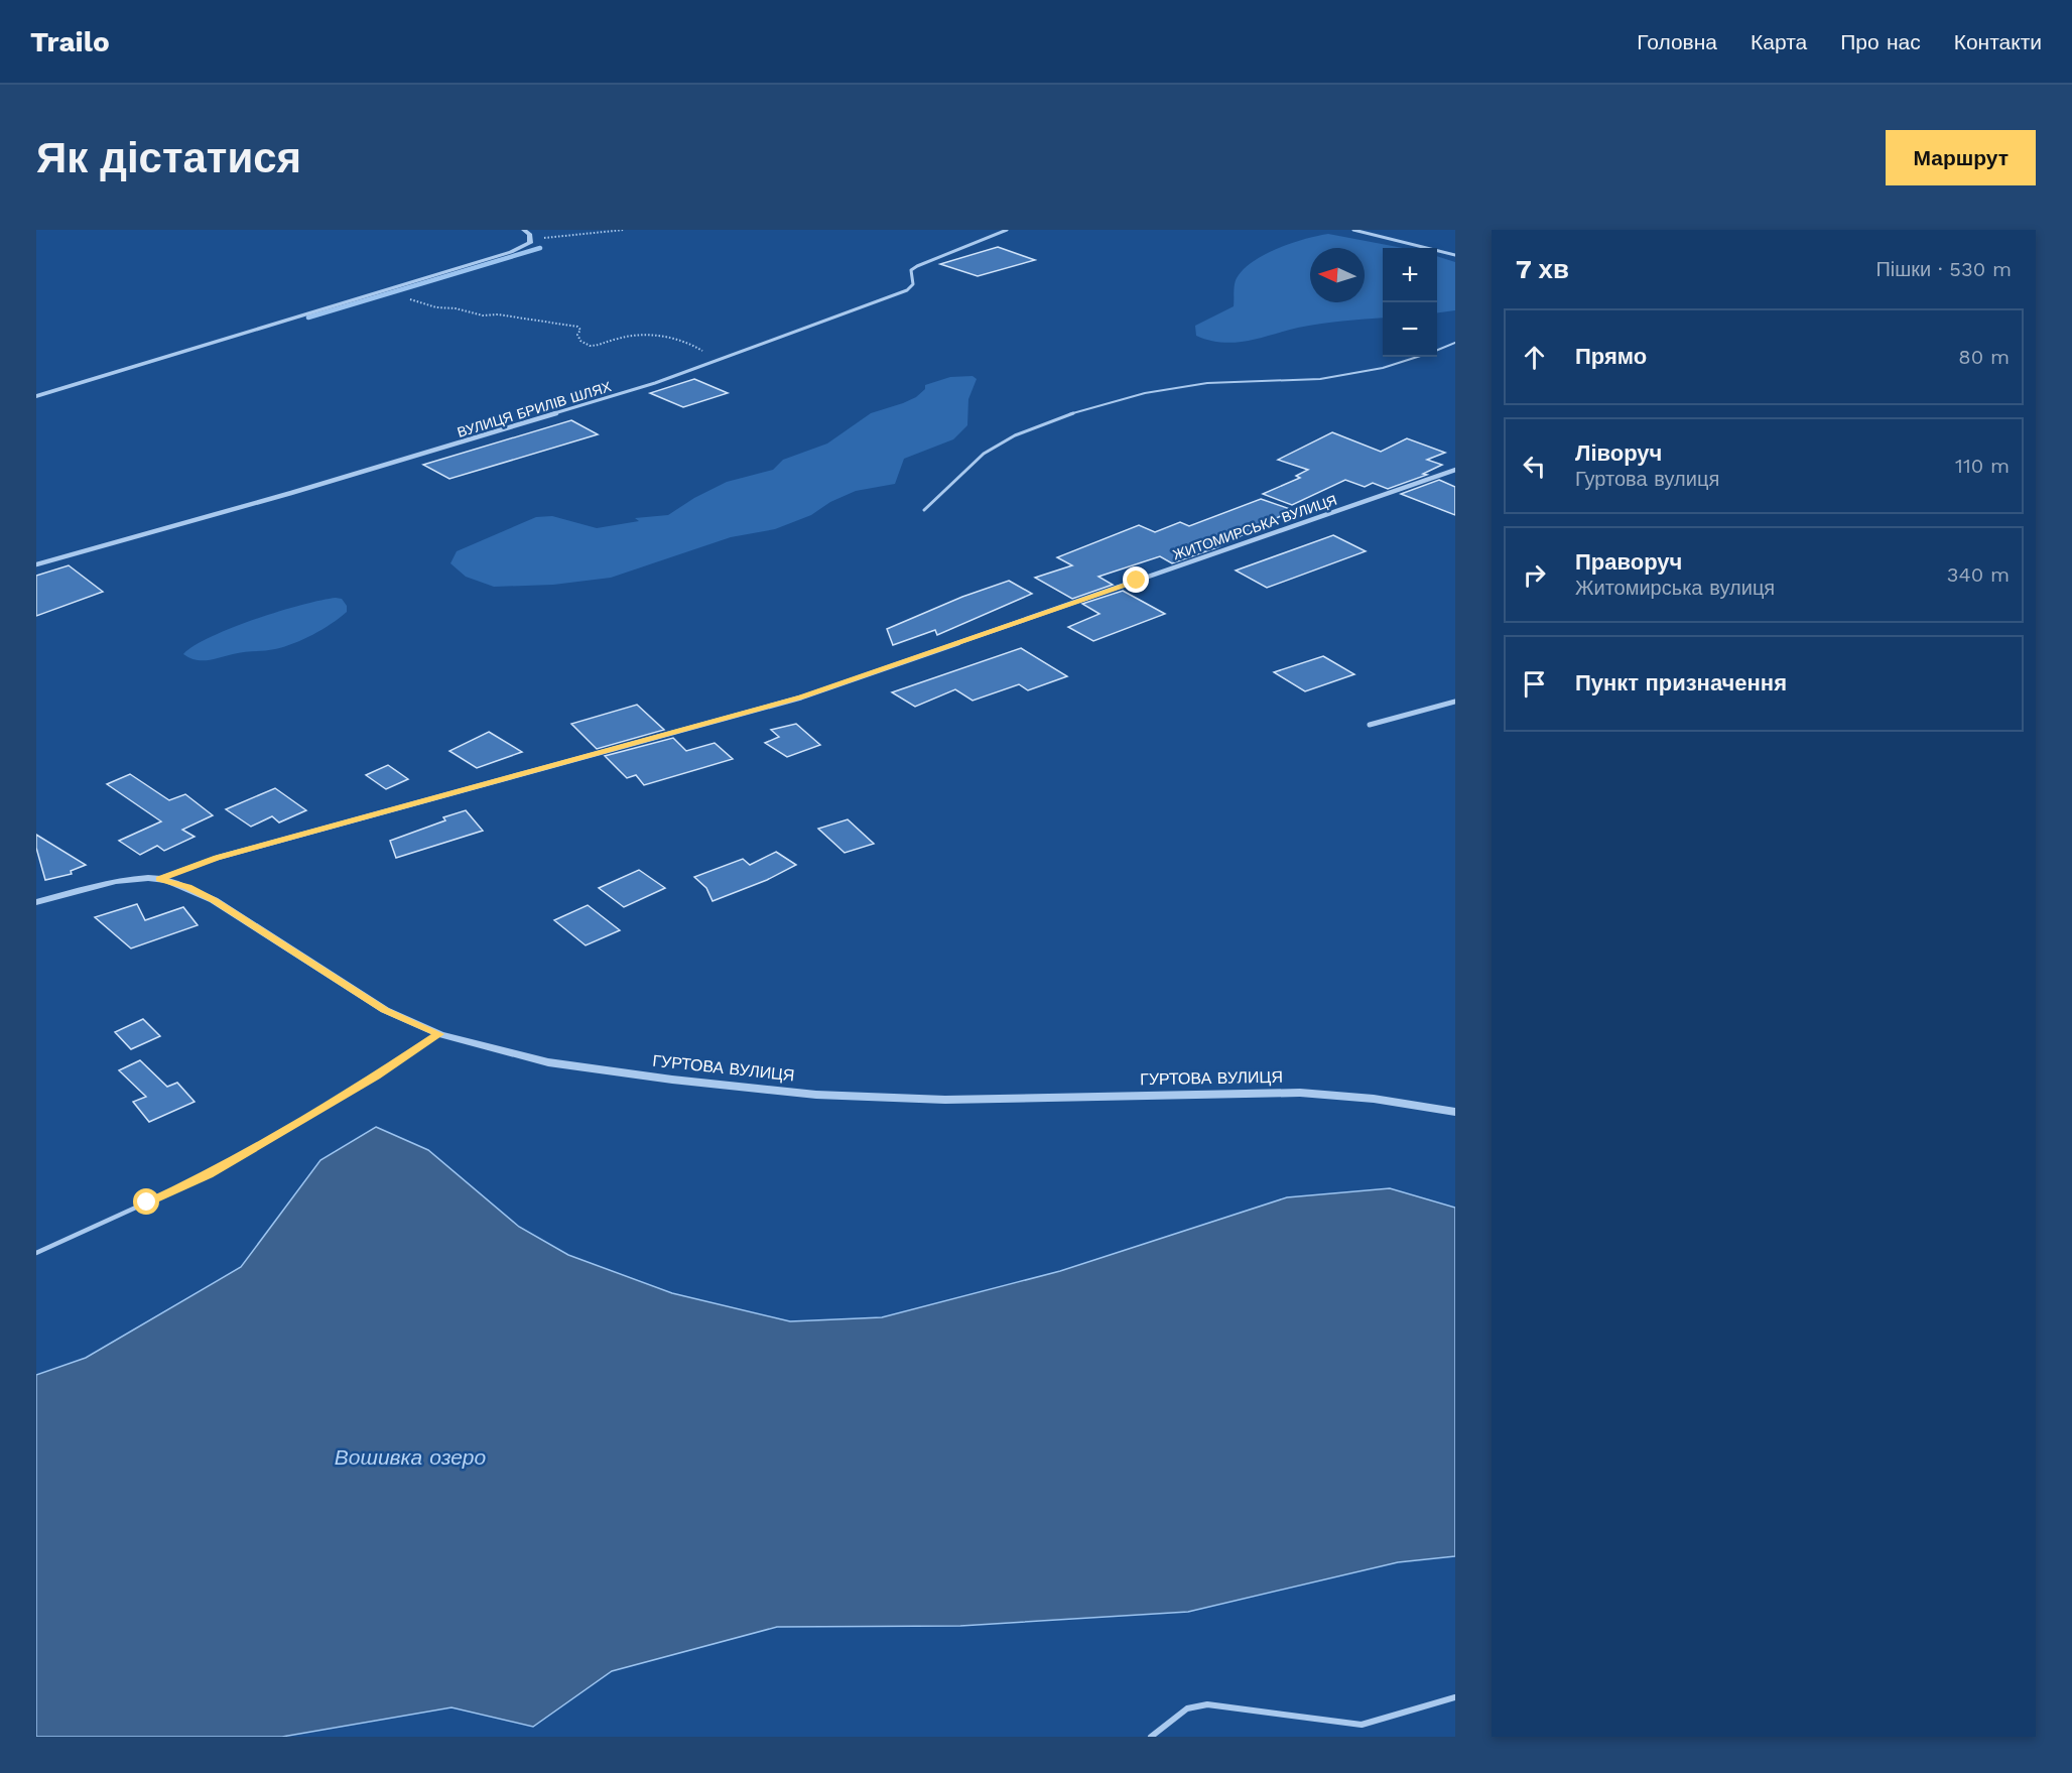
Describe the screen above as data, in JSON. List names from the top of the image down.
{
  "streets": {
    "street": ["ВУЛИЦЯ БРИЛІВ ШЛЯХ", "ЖИТОМИРСЬКА ВУЛИЦЯ", "ГУРТОВА ВУЛИЦЯ"]
  },
  "crossings": [
    ["ЖИТОМИРСЬКА ВУЛИЦЯ", "ГУРТОВА ВУЛИЦЯ"]
  ],
  "water": ["Вошивка озеро"],
  "north": "left",
  "page": {
    "header": "Trailo",
    "nav": [
      "Головна",
      "Карта",
      "Про нас",
      "Контакти"
    ],
    "buttons": "Маршрут",
    "title": "Як дістатися",
    "heading": ["7 хв", "Пішки · 530 m"],
    "map_buttons": ["+", "−"],
    "list": [
      ["Прямо", "80 m"],
      ["Ліворуч", "Гуртова вулиця", "110 m"],
      ["Праворуч", "Житомирська вулиця", "340 m"],
      "Пункт призначення"
    ]
  }
}
